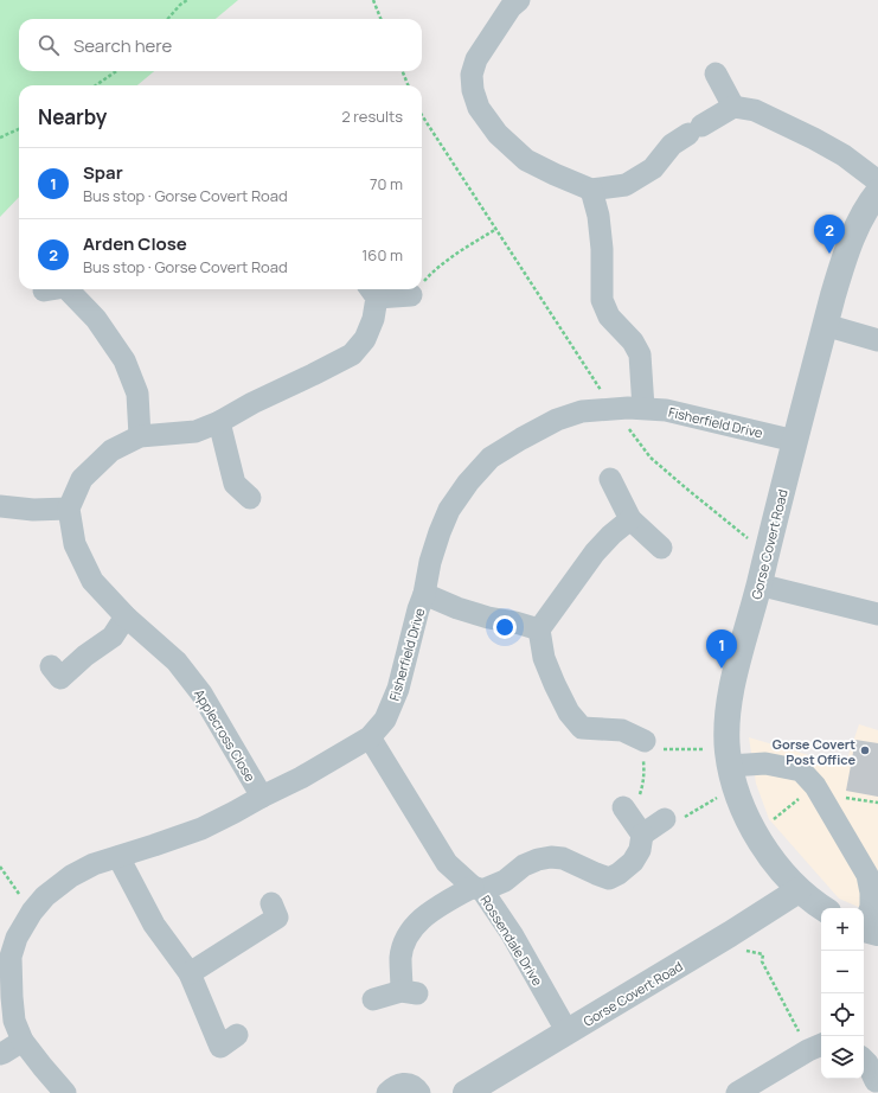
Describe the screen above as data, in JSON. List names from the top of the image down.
{
  "streets": {
    "street": [
      "Fisherfield Drive",
      "Gorse Covert Road",
      "Applecross Close",
      "Rossendale Drive"
    ]
  },
  "crossings": [
    ["Fisherfield Drive", "Gorse Covert Road"],
    ["Fisherfield Drive", "Applecross Close"],
    ["Fisherfield Drive", "Rossendale Drive"],
    ["Gorse Covert Road", "Rossendale Drive"]
  ],
  "places": ["Gorse Covert Post Office"],
  "page": {
    "search": "Search here",
    "heading": ["Nearby", "2 results"],
    "list": [
      {
        "mark": "1",
        "name": "Spar",
        "note": "Bus stop · Gorse Covert Road",
        "value": "70 m"
      },
      {
        "mark": "2",
        "name": "Arden Close",
        "note": "Bus stop · Gorse Covert Road",
        "value": "160 m"
      }
    ],
    "pins": ["2", "1"],
    "map_buttons": ["+", "−"]
  }
}
